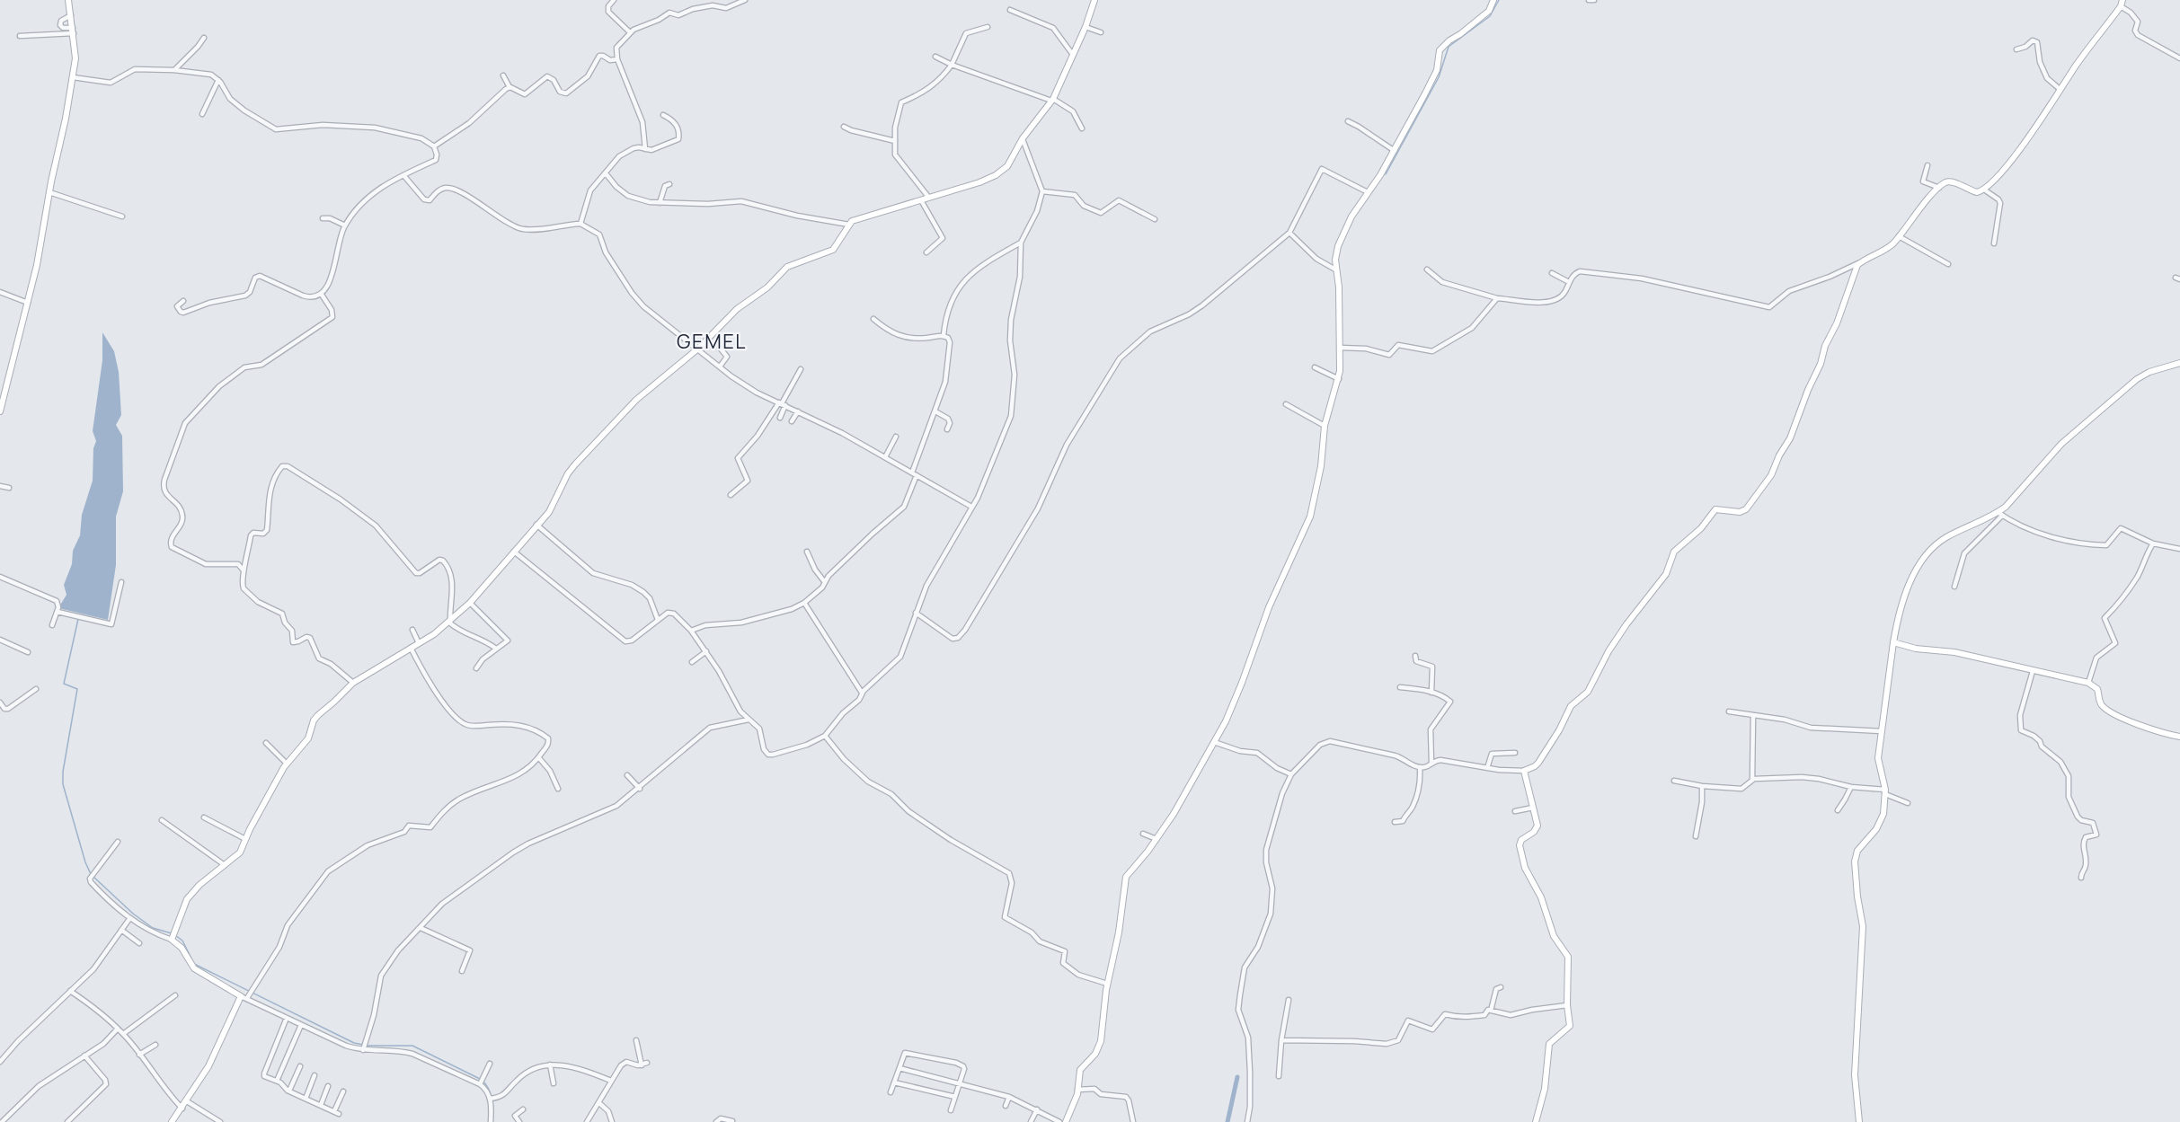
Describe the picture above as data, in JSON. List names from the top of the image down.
{
  "districts": ["GEMEL"]
}
